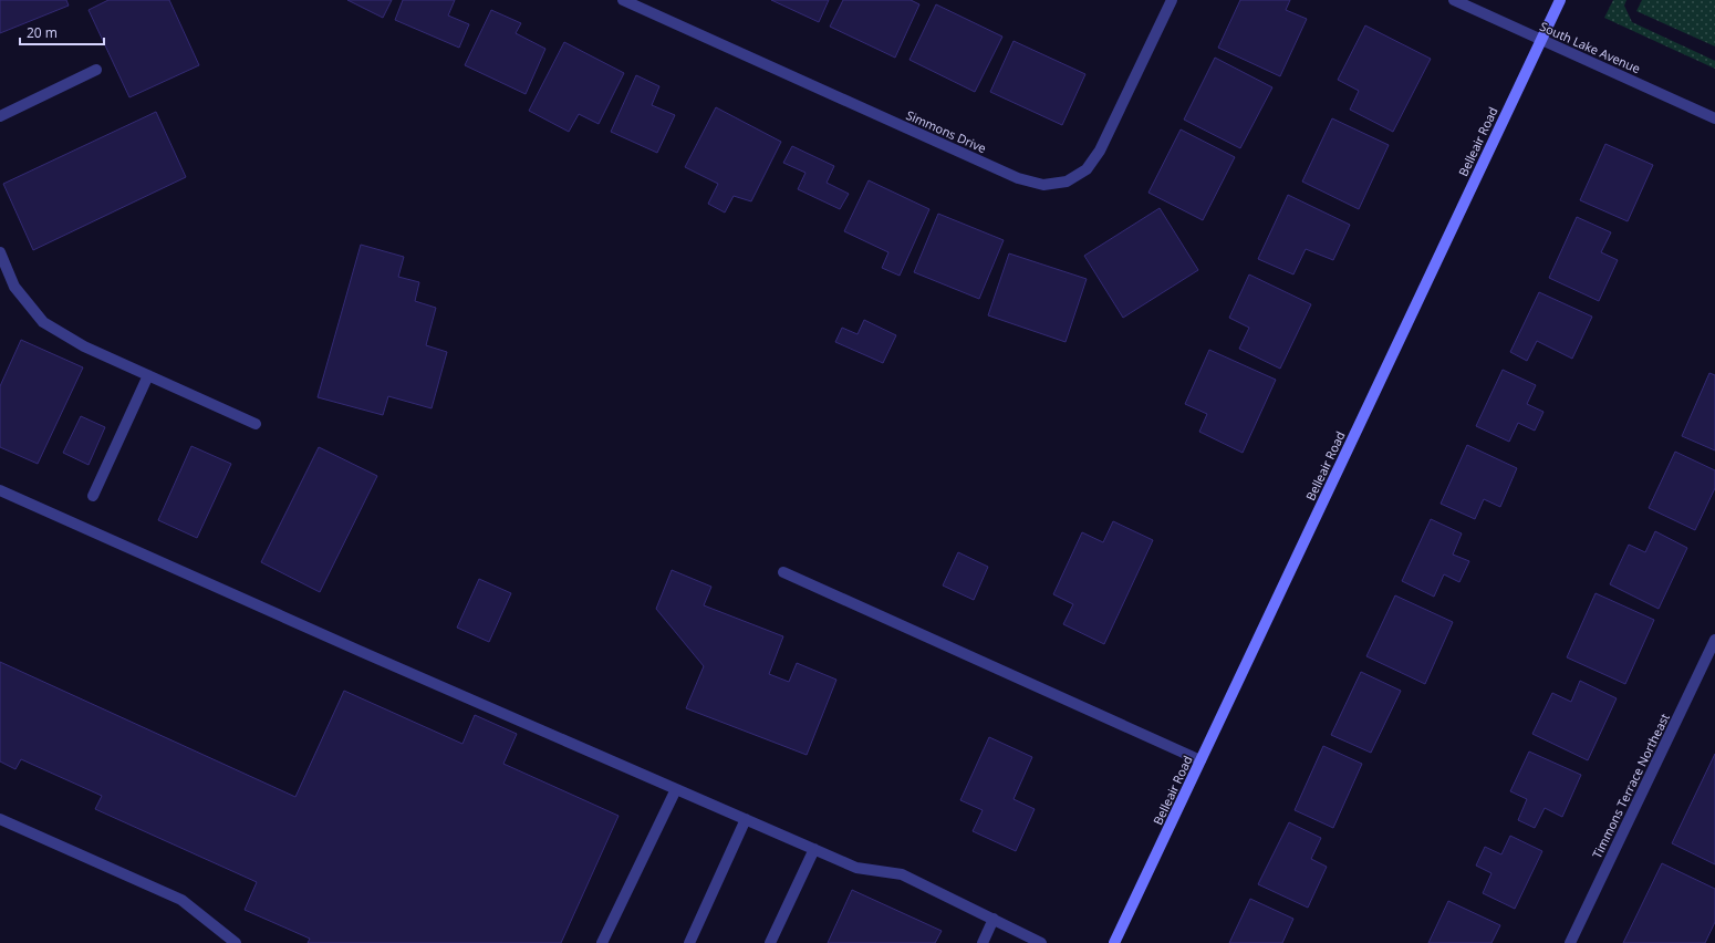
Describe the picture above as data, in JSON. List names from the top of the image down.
{
  "streets": {
    "main road": ["Belleair Road"],
    "street": ["South Lake Avenue", "Simmons Drive", "Timmons Terrace Northeast"]
  },
  "crossings": [
    ["South Lake Avenue", "Belleair Road"]
  ],
  "scale_bar": "20 m"
}
